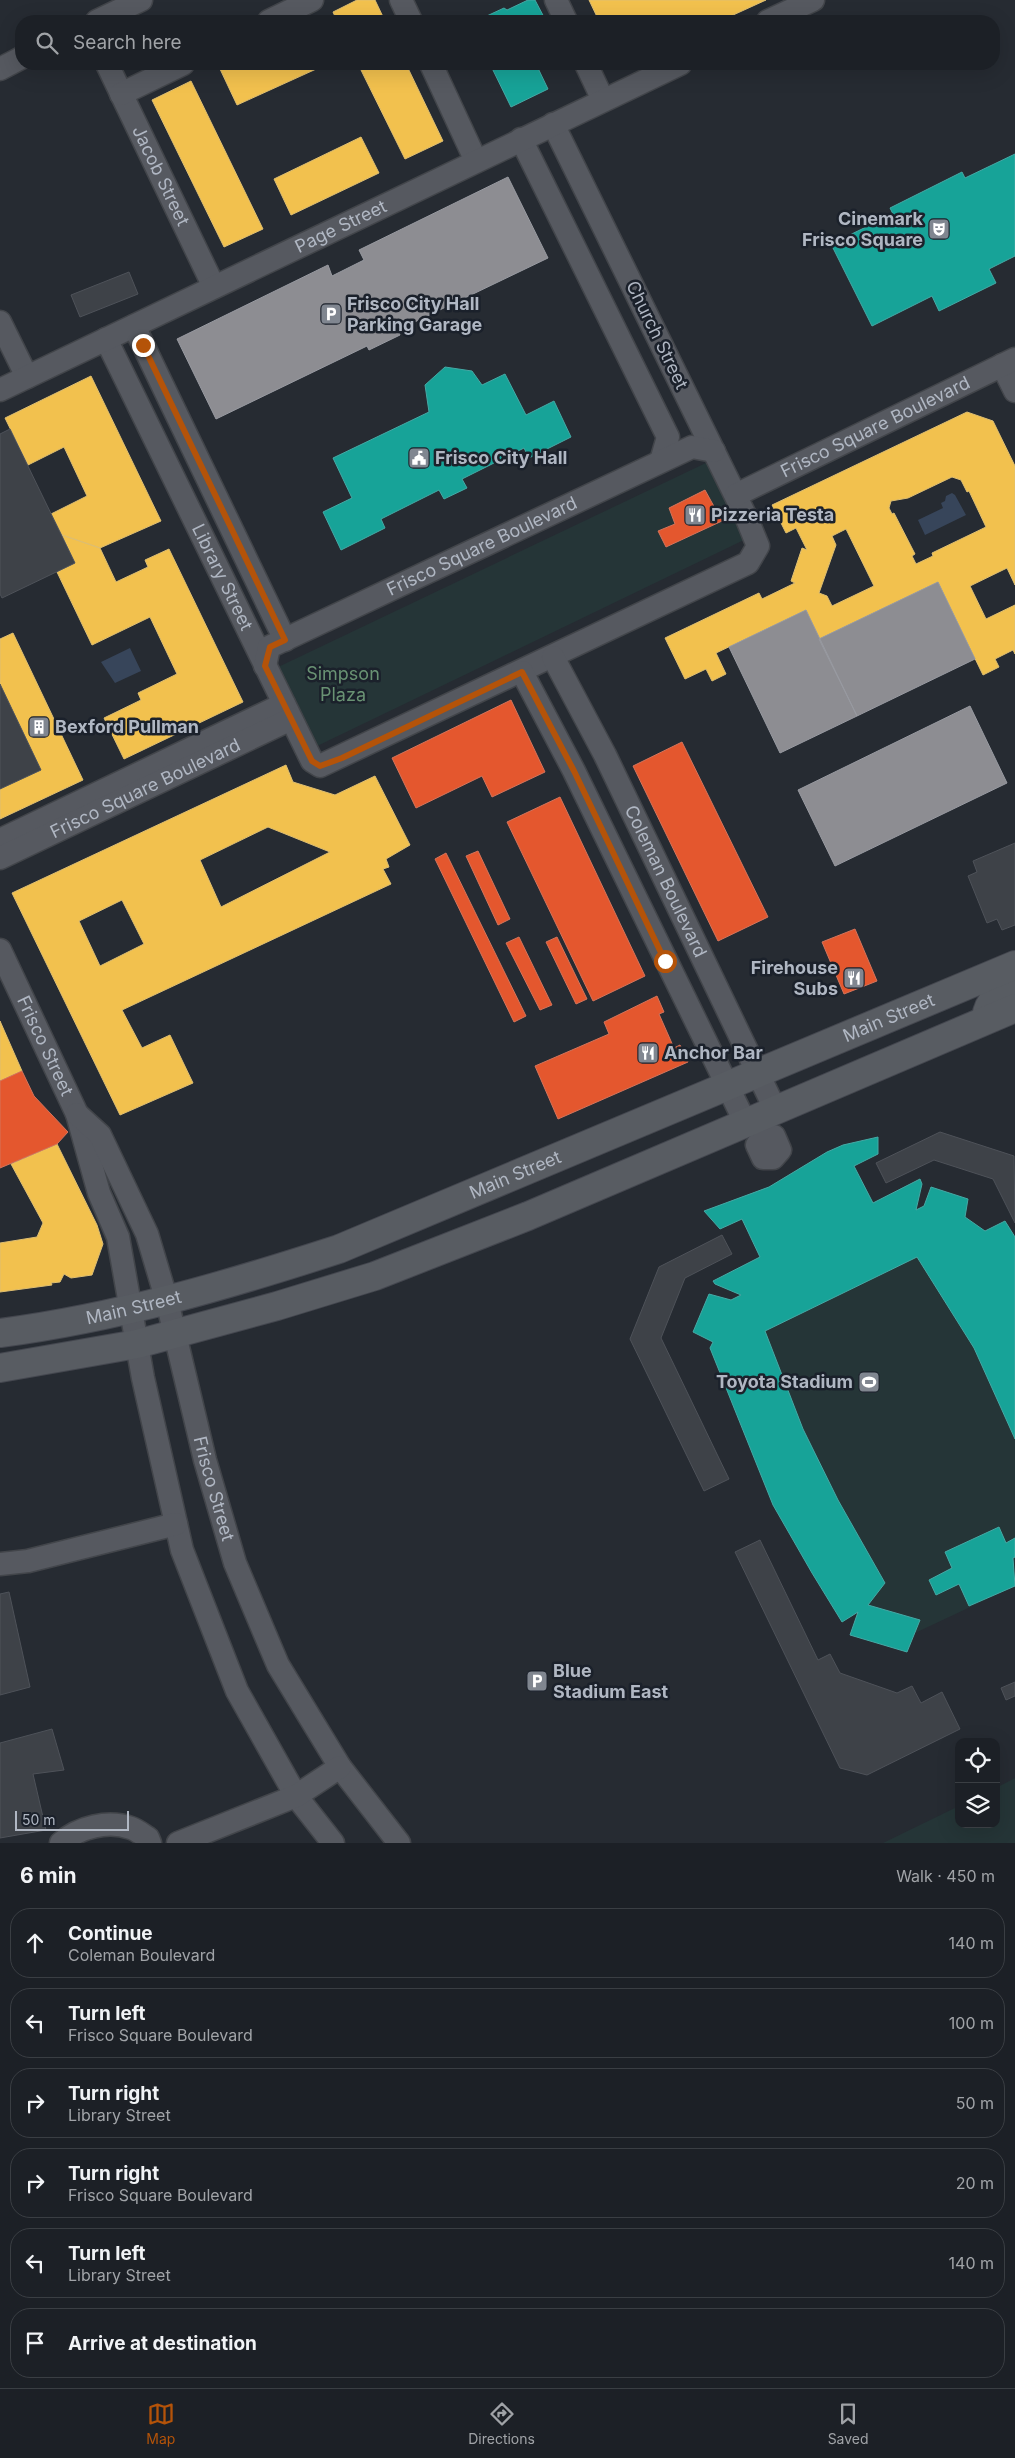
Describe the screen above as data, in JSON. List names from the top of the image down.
{
  "streets": {
    "main road": ["Main Street"],
    "street": [
      "Jacob Street",
      "Page Street",
      "Church Street",
      "Frisco Square Boulevard",
      "Library Street",
      "Coleman Boulevard",
      "Frisco Street"
    ]
  },
  "crossings": [
    ["Jacob Street", "Page Street"],
    ["Page Street", "Church Street"],
    ["Page Street", "Library Street"],
    ["Church Street", "Frisco Square Boulevard"],
    ["Church Street", "Coleman Boulevard"],
    ["Frisco Square Boulevard", "Library Street"],
    ["Library Street", "Coleman Boulevard"],
    ["Coleman Boulevard", "Main Street"],
    ["Main Street", "Frisco Street"]
  ],
  "parks": ["Simpson Plaza"],
  "places": {
    "theatre": ["Cinemark Frisco Square"],
    "parking": ["Frisco City Hall Parking Garage", "Blue Stadium East"],
    "public building": ["Frisco City Hall"],
    "restaurant": ["Pizzeria Testa", "Firehouse Subs", "Anchor Bar"],
    "building": ["Bexford Pullman"],
    "sports": ["Toyota Stadium"]
  },
  "scale_bar": "50 m",
  "page": {
    "search": "Search here",
    "scale": "50 m",
    "heading": ["6 min", "Walk · 450 m"],
    "list": [
      ["Continue", "Coleman Boulevard", "140 m"],
      ["Turn left", "Frisco Square Boulevard", "100 m"],
      ["Turn right", "Library Street", "50 m"],
      ["Turn right", "Frisco Square Boulevard", "20 m"],
      ["Turn left", "Library Street", "140 m"],
      "Arrive at destination"
    ],
    "nav": ["Map", "Directions", "Saved"]
  }
}
